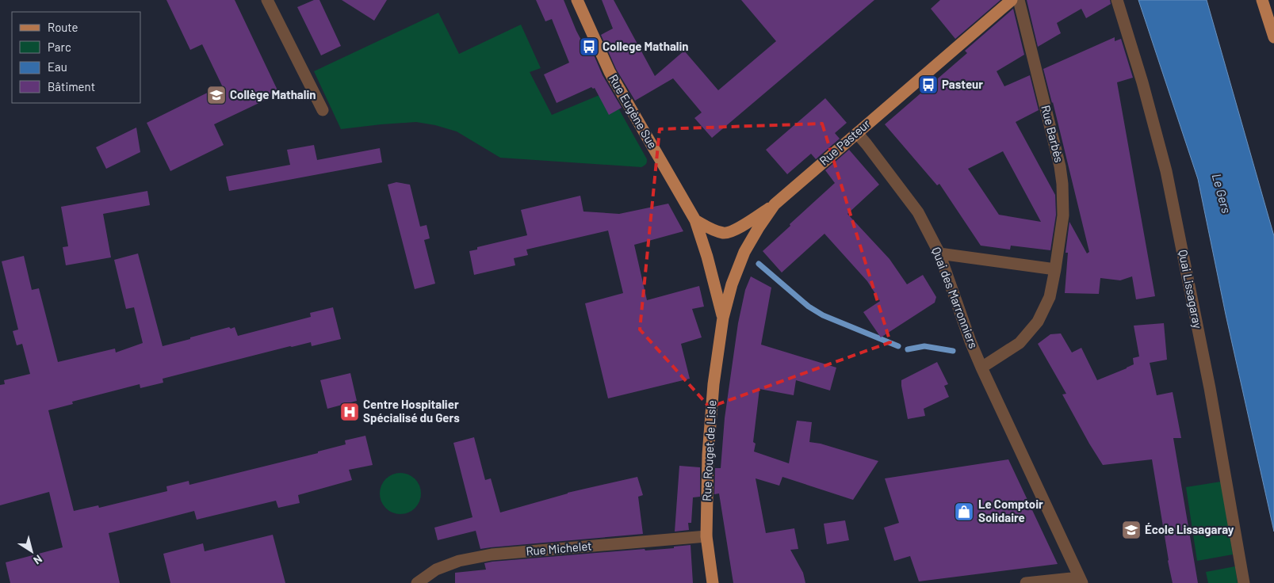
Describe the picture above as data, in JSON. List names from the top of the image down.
{
  "streets": {
    "main road": ["Rue Eugène Sue", "Rue Pasteur", "Rue Rouget de Lisle"],
    "street": [
      "Rue Barbès",
      "Quai Lissagaray",
      "Quai des Marronniers",
      "Rue Michelet"
    ]
  },
  "crossings": [
    ["Rue Eugène Sue", "Rue Pasteur"],
    ["Rue Eugène Sue", "Rue Rouget de Lisle"],
    ["Rue Barbès", "Quai des Marronniers"],
    ["Rue Pasteur", "Quai des Marronniers"],
    ["Rue Pasteur", "Rue Rouget de Lisle"],
    ["Rue Rouget de Lisle", "Rue Michelet"]
  ],
  "water": ["Le Gers"],
  "places": {
    "bus stop": ["College Mathalin", "Pasteur"],
    "school or university": ["Collège Mathalin", "École Lissagaray"],
    "hospital": ["Centre Hospitalier Spécialisé du Gers"],
    "shop": ["Le Comptoir Solidaire"]
  },
  "legend": [
    "Route",
    "Parc",
    "Eau",
    "Bâtiment"
  ],
  "north": "bottom right"
}
